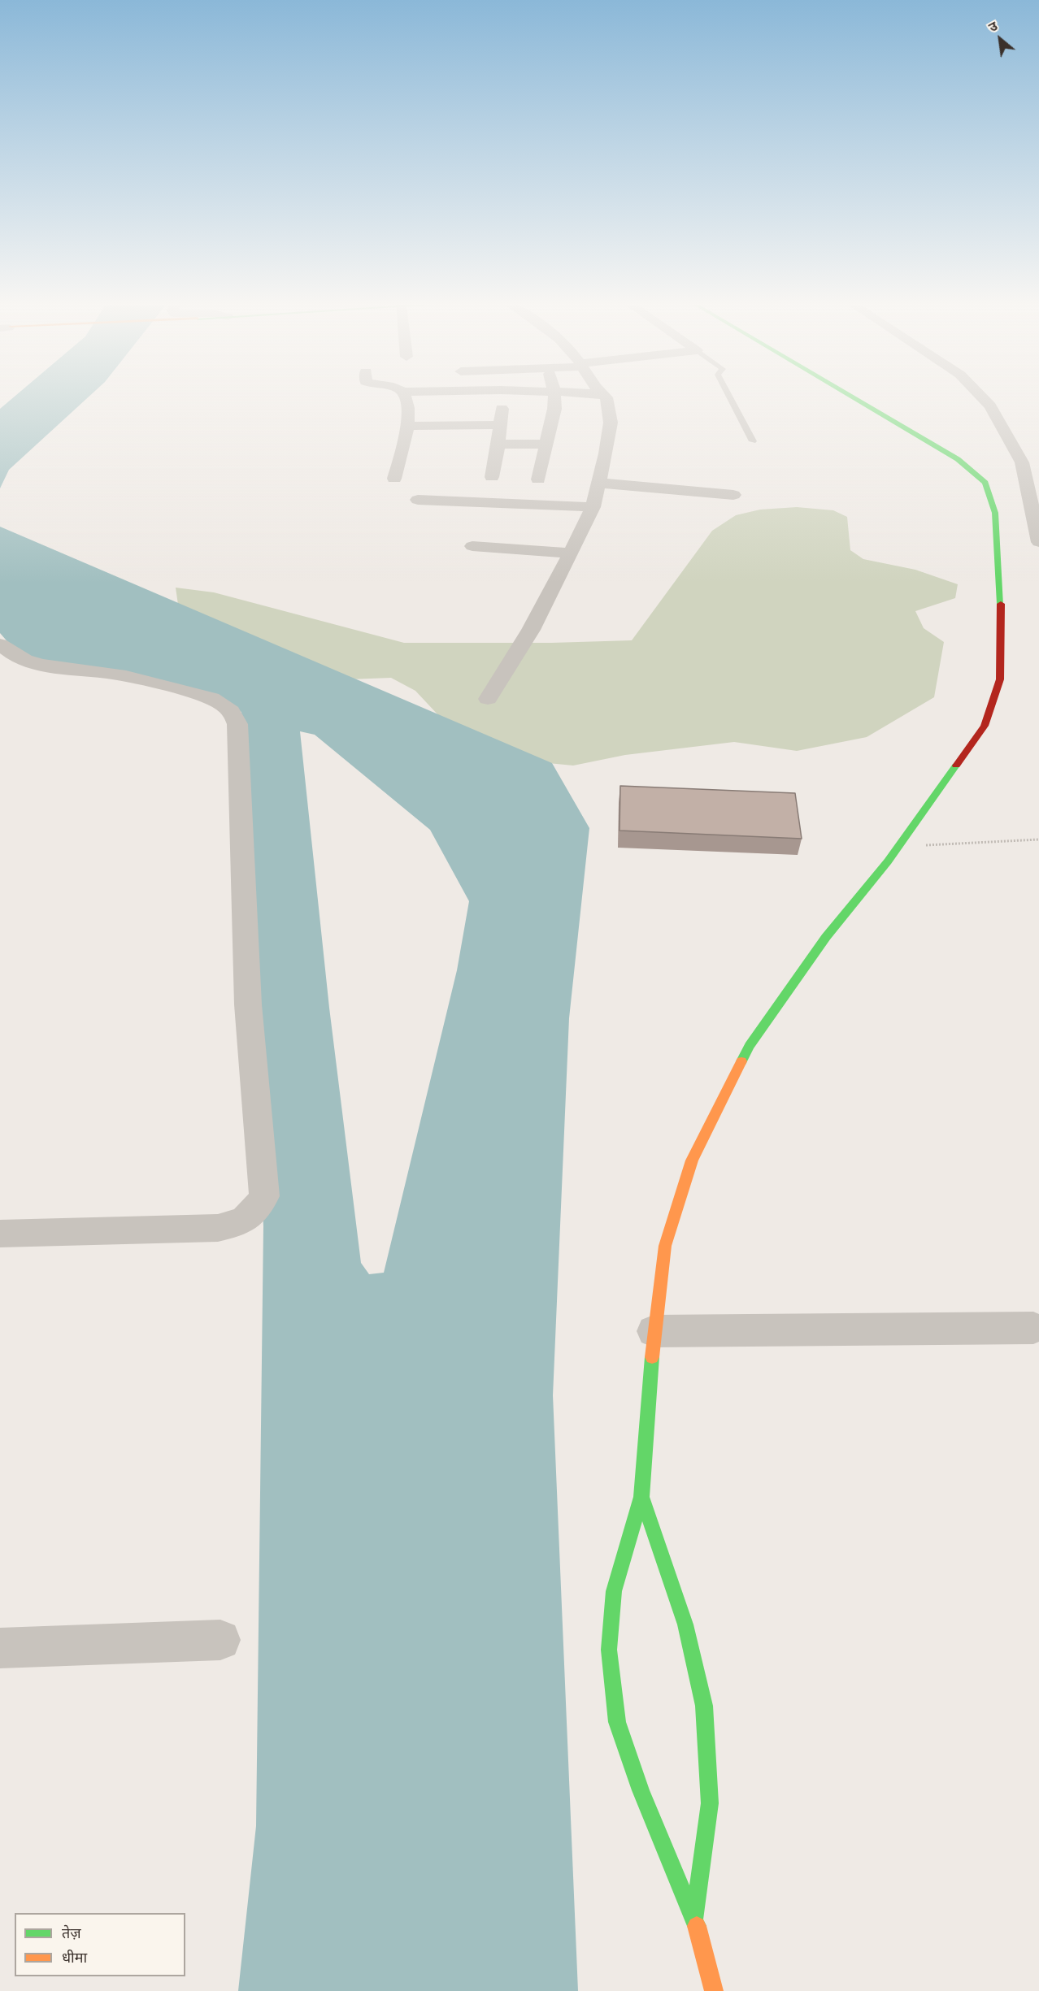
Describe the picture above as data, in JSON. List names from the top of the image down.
{
  "legend": ["तेज़", "धीमा"],
  "north": "top left"
}
